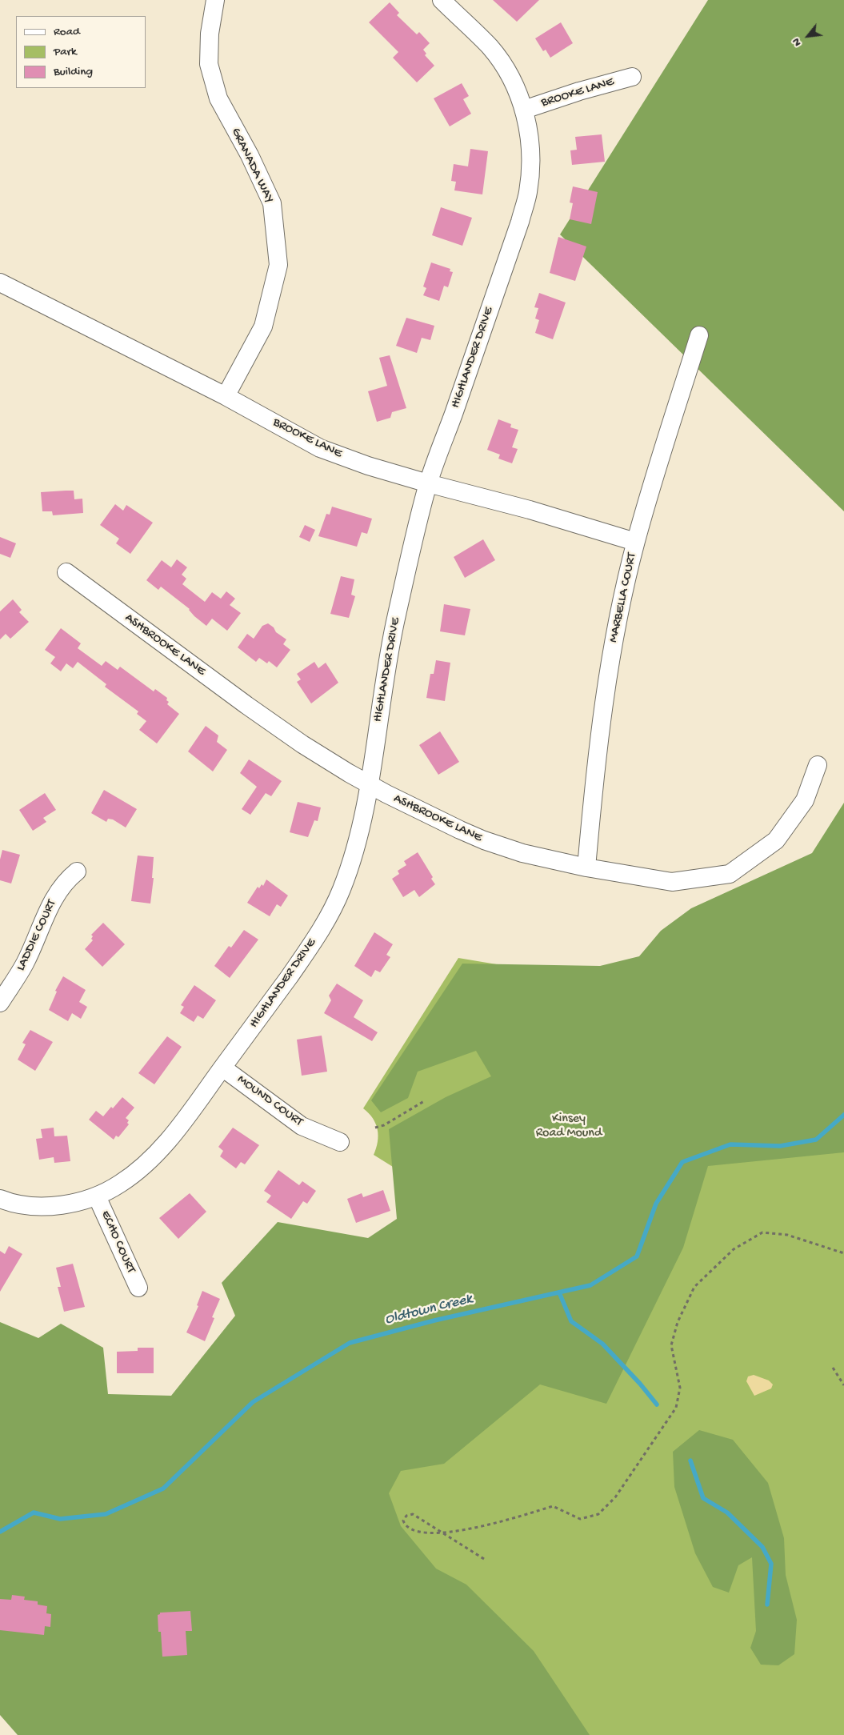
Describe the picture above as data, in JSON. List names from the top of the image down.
{
  "streets": {
    "street": [
      "BROOKE LANE",
      "GRANADA WAY",
      "HIGHLANDER DRIVE",
      "MARBELLA COURT",
      "ASHBROOKE LANE",
      "LADDIE COURT",
      "MOUND COURT",
      "ECHO COURT"
    ]
  },
  "crossings": [
    ["BROOKE LANE", "GRANADA WAY"],
    ["BROOKE LANE", "HIGHLANDER DRIVE"],
    ["BROOKE LANE", "MARBELLA COURT"],
    ["HIGHLANDER DRIVE", "ASHBROOKE LANE"],
    ["HIGHLANDER DRIVE", "MOUND COURT"],
    ["HIGHLANDER DRIVE", "ECHO COURT"],
    ["MARBELLA COURT", "ASHBROOKE LANE"]
  ],
  "water": ["Oldtown Creek"],
  "parks": ["Kinsey Road Mound"],
  "legend": ["Road", "Park", "Building"],
  "north": "bottom left"
}
